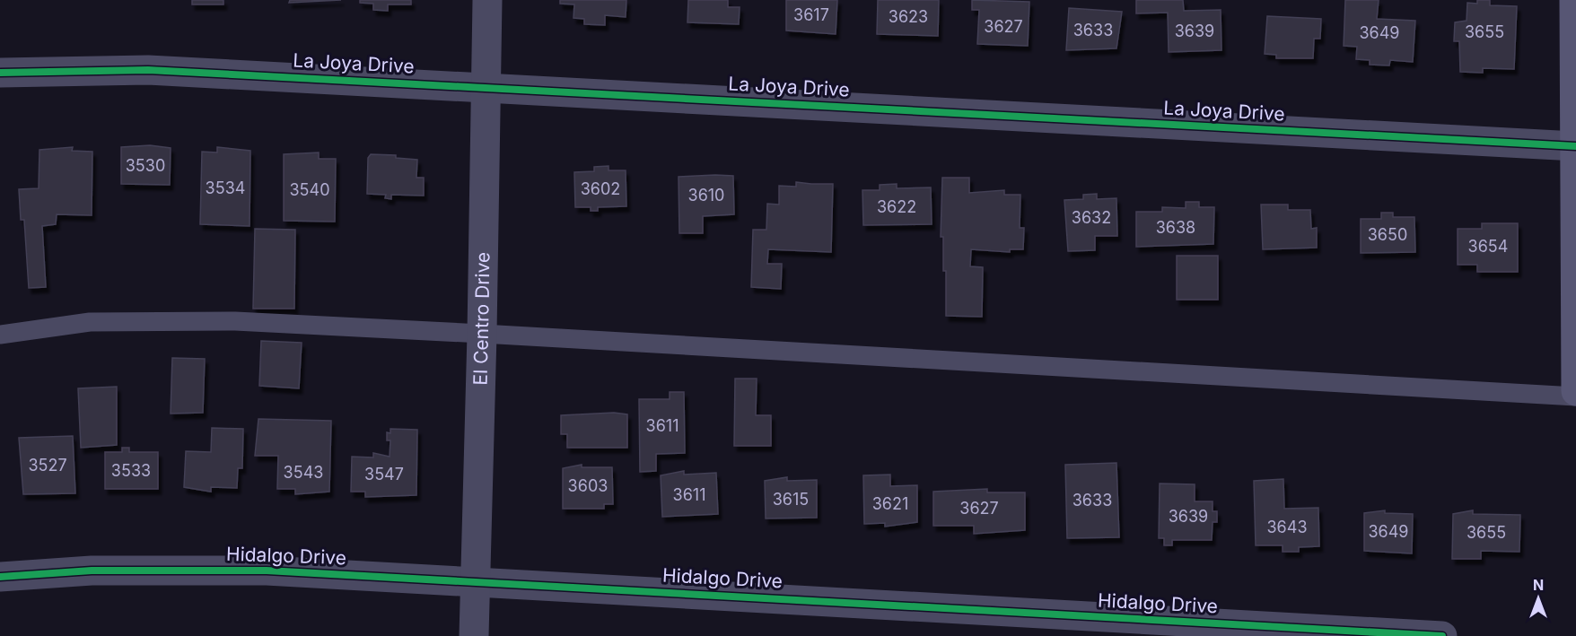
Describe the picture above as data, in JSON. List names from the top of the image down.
{
  "streets": {
    "street": ["La Joya Drive", "El Centro Drive", "Hidalgo Drive"]
  },
  "crossings": [
    ["La Joya Drive", "El Centro Drive"],
    ["El Centro Drive", "Hidalgo Drive"]
  ],
  "house_numbers": [
    "3617",
    "3623",
    "3627",
    "3633",
    "3639",
    "3655",
    "3649",
    "3530",
    "3534",
    "3602",
    "3540",
    "3610",
    "3622",
    "3632",
    "3638",
    "3650",
    "3654",
    "3611",
    "3527",
    "3533",
    "3543",
    "3547",
    "3603",
    "3611",
    "3615",
    "3633",
    "3621",
    "3627",
    "3639",
    "3643",
    "3649",
    "3655"
  ],
  "north": "top"
}
